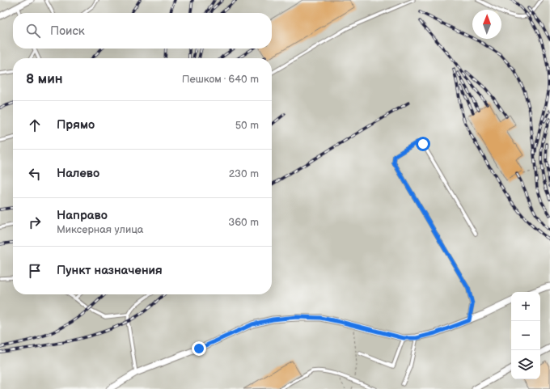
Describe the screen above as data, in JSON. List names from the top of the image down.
{
  "north": "top",
  "page": {
    "search": "Поиск",
    "heading": ["8 мин", "Пешком · 640 m"],
    "list": [
      ["Прямо", "50 m"],
      ["Налево", "230 m"],
      ["Направо", "Миксерная улица", "360 m"],
      "Пункт назначения"
    ],
    "map_buttons": ["+", "−"]
  }
}
